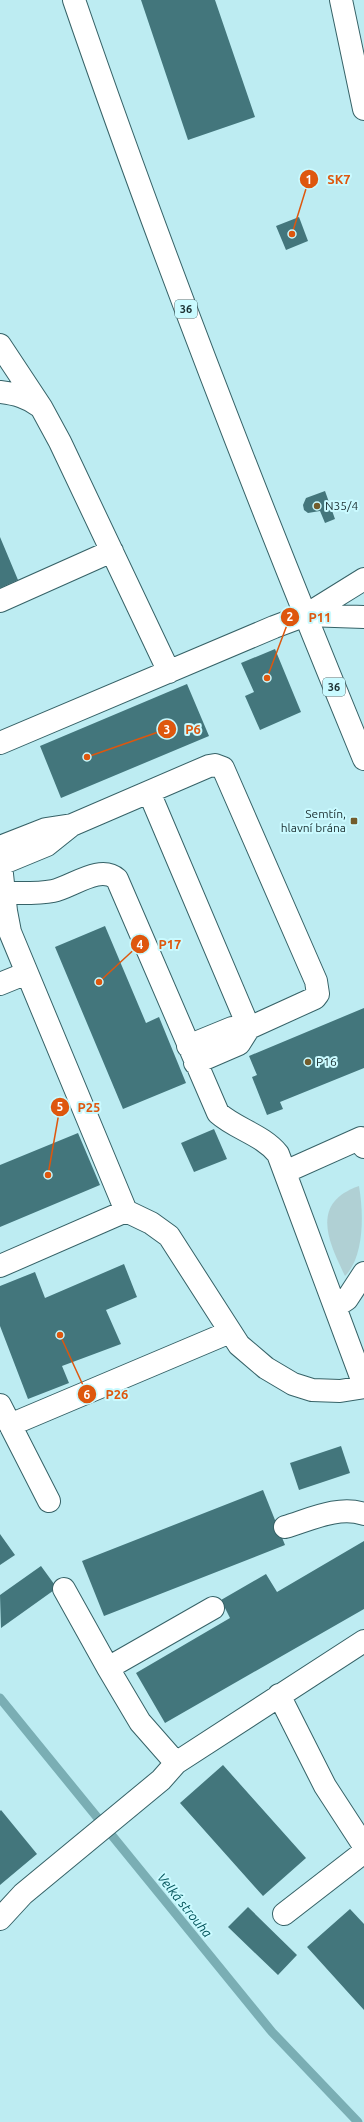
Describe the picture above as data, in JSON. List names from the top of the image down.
{
  "streets": {
    "main road": ["36"]
  },
  "water": ["Velká strouha"],
  "places": {
    "other": [
      "SK7",
      "N35/4",
      "P11",
      "P6",
      "P17",
      "P16",
      "P25",
      "P26"
    ],
    "transit": ["Semtín, hlavní brána"]
  }
}
